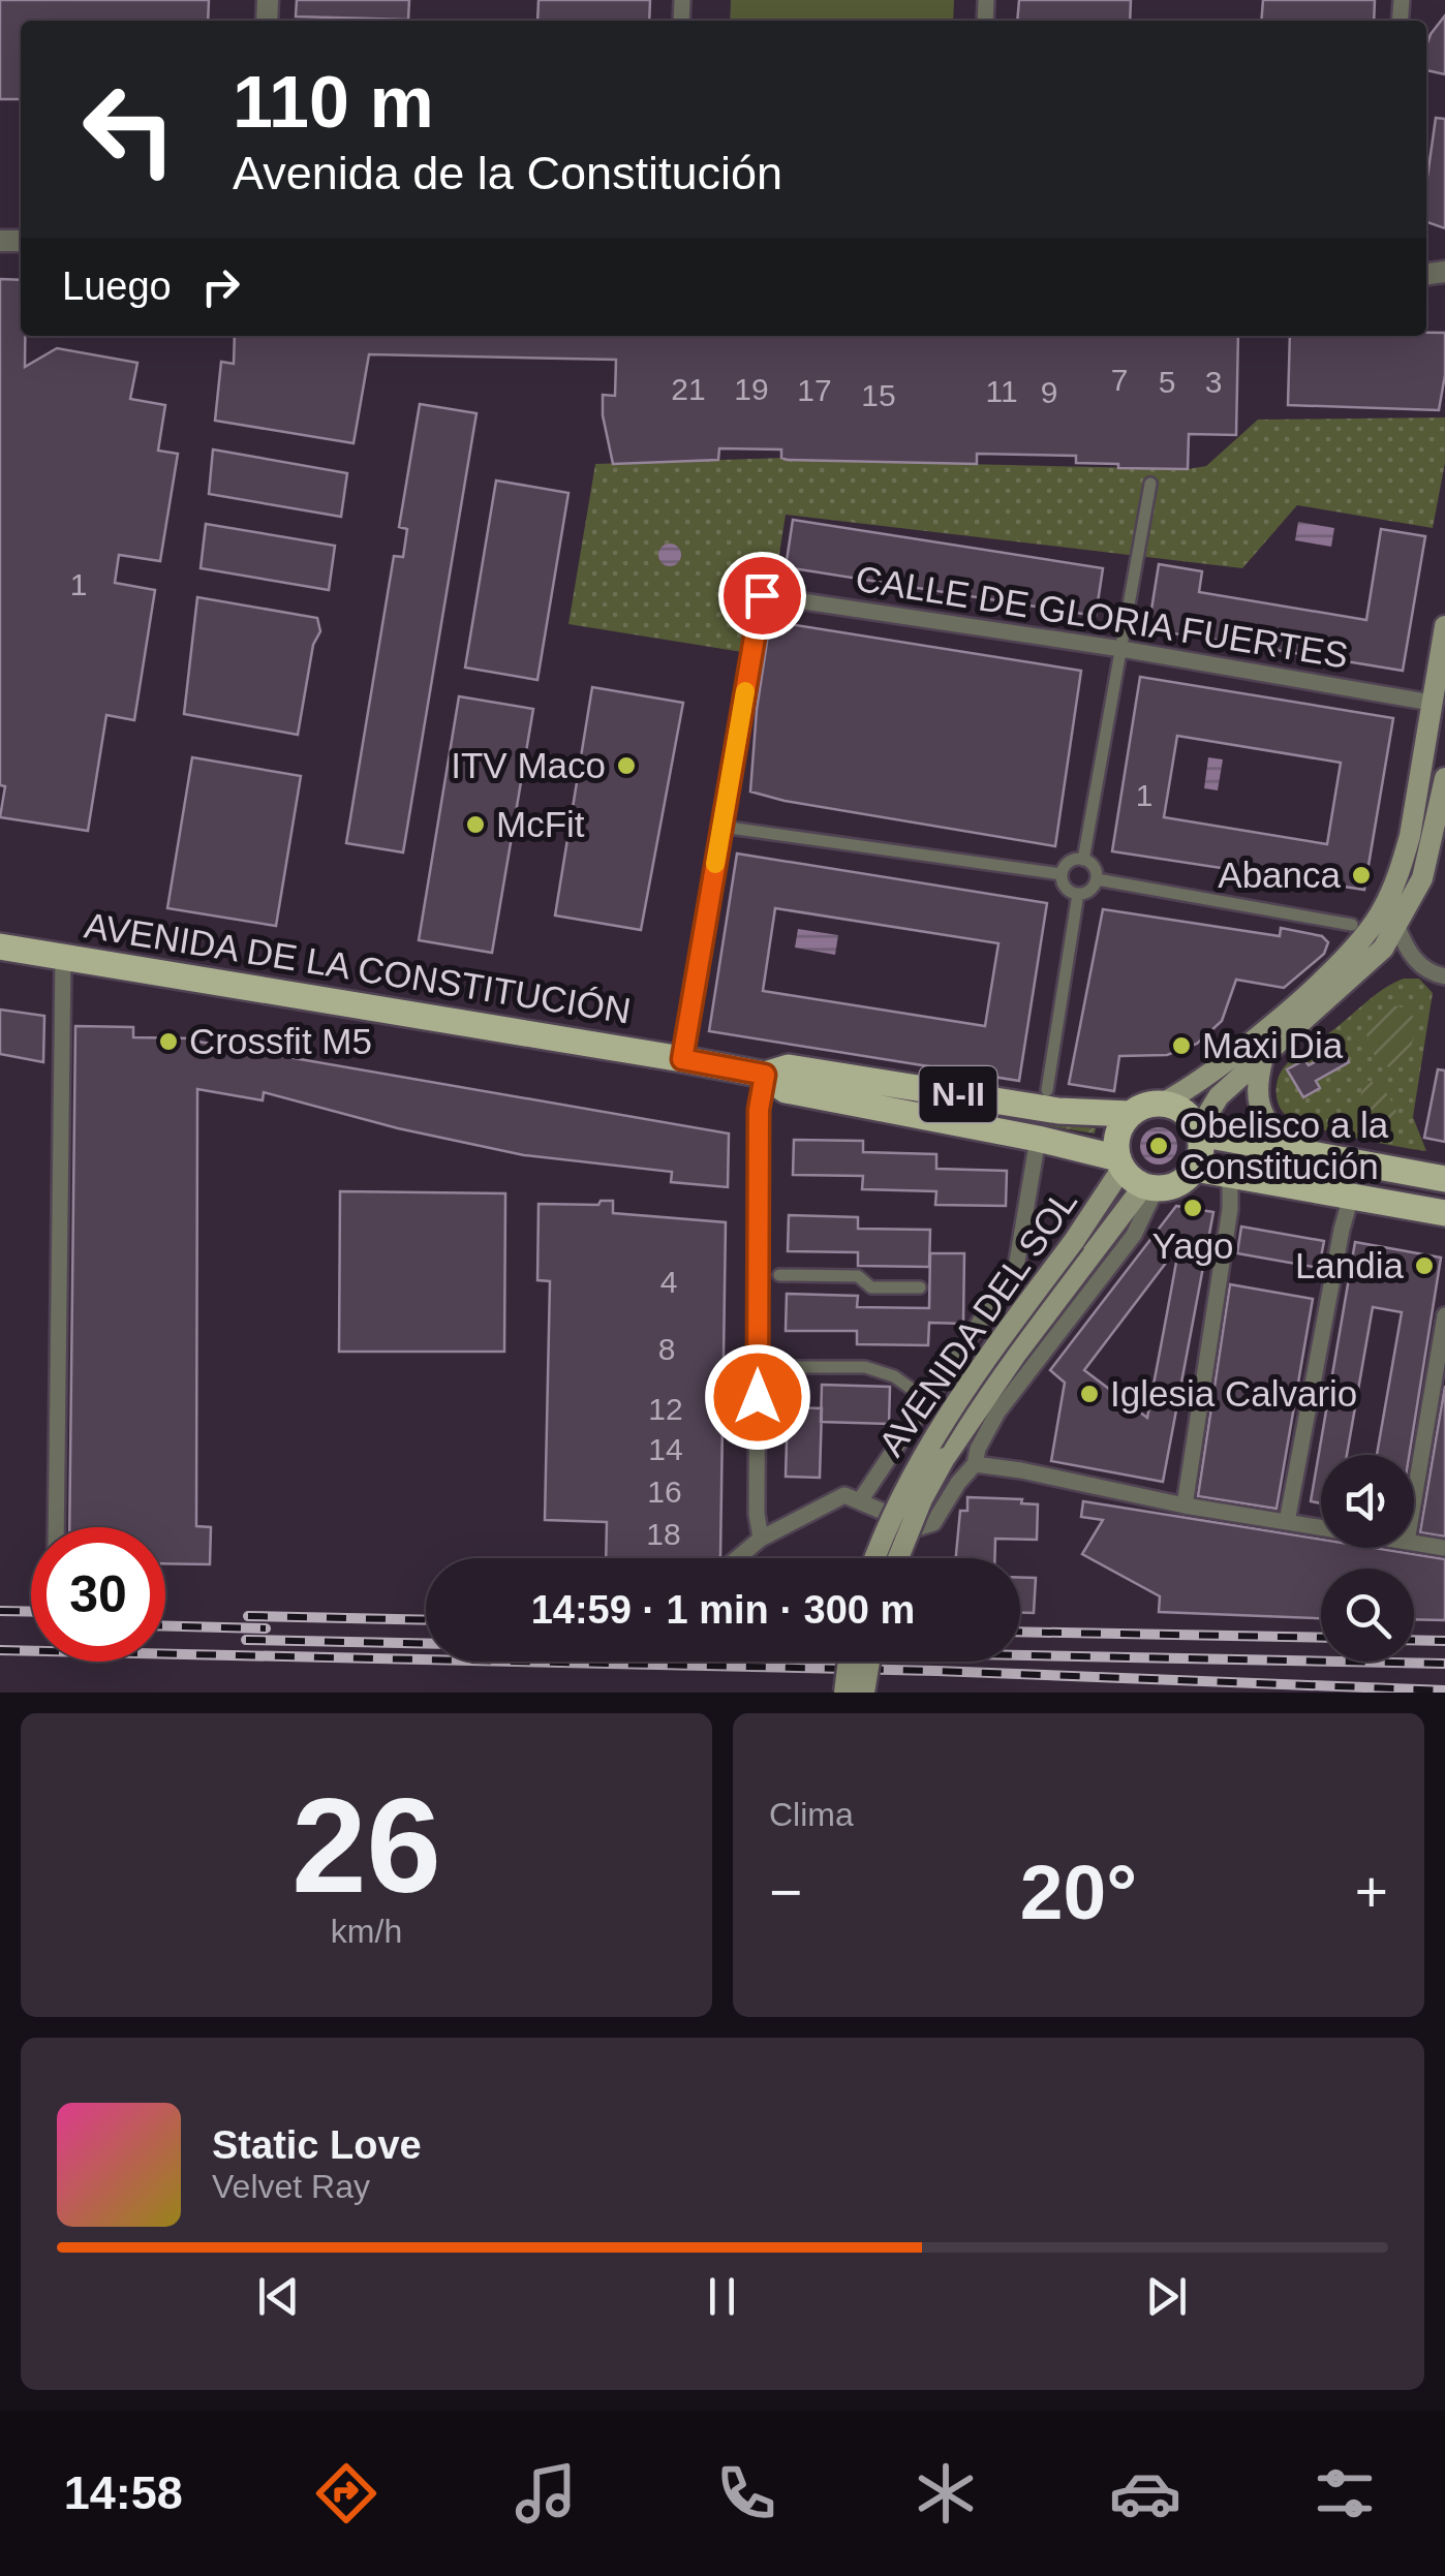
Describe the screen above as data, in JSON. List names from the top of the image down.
{
  "streets": {
    "main road": ["AVENIDA DE LA CONSTITUCIÓN", "N-II", "AVENIDA DEL SOL"],
    "street": ["CALLE DE GLORIA FUERTES"]
  },
  "crossings": [
    ["AVENIDA DE LA CONSTITUCIÓN", "N-II"],
    ["AVENIDA DE LA CONSTITUCIÓN", "AVENIDA DEL SOL"],
    ["N-II", "AVENIDA DEL SOL"]
  ],
  "places": [
    "ITV Maco",
    "McFit",
    "Abanca",
    "Crossfit M5",
    "Maxi Dia",
    "Obelisco a la Constitución",
    "Yago",
    "Landia",
    "Iglesia Calvario"
  ],
  "house_numbers": [
    "7",
    "5",
    "3",
    "21",
    "19",
    "17",
    "11",
    "9",
    "15",
    "1",
    "1",
    "4",
    "8",
    "12",
    "14",
    "16",
    "18"
  ],
  "page": {
    "turn": ["110 m", "Avenida de la Constitución"],
    "then": "Luego",
    "limit": "30",
    "trip": "14:59 · 1 min · 300 m",
    "tile": [
      ["26", "km/h"],
      "Clima"
    ],
    "heat": ["−", "20°", "+"],
    "song": ["Static Love", "Velvet Ray"],
    "tabs": "14:58"
  }
}
